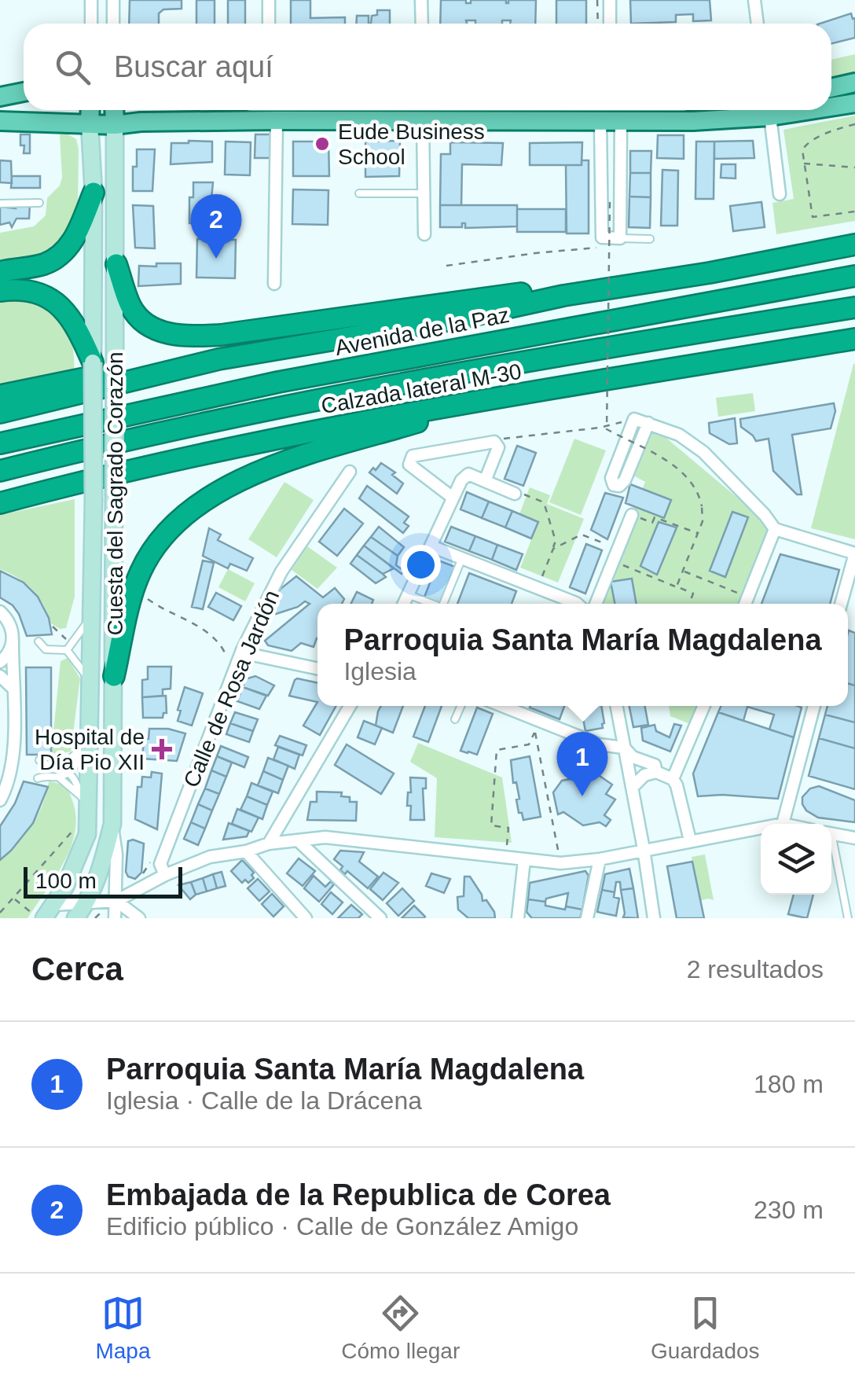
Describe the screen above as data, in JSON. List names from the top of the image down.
{
  "streets": {
    "highway": ["Avenida de la Paz", "Calzada lateral M-30"],
    "main road": ["Cuesta del Sagrado Corazón"],
    "street": ["Calle de Rosa Jardón"]
  },
  "places": {
    "other": ["Eude Business School"],
    "health": ["Hospital de Día Pio XII"]
  },
  "scale_bar": "100 m",
  "page": {
    "search": "Buscar aquí",
    "pins": ["2", "1"],
    "popup": ["Parroquia Santa María Magdalena", "Iglesia"],
    "scale": "100 m",
    "heading": ["Cerca", "2 resultados"],
    "list": [
      {
        "mark": "1",
        "name": "Parroquia Santa María Magdalena",
        "note": "Iglesia · Calle de la Drácena",
        "value": "180 m"
      },
      {
        "mark": "2",
        "name": "Embajada de la Republica de Corea",
        "note": "Edificio público · Calle de González Amigo",
        "value": "230 m"
      }
    ],
    "nav": ["Mapa", "Cómo llegar", "Guardados"]
  }
}
